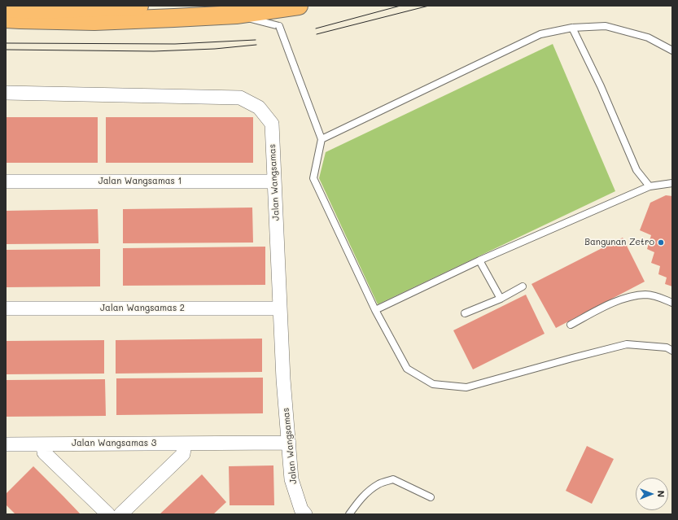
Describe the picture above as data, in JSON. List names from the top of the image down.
{
  "streets": {
    "street": [
      "Jalan Wangsamas 1",
      "Jalan Wangsamas",
      "Jalan Wangsamas 2",
      "Jalan Wangsamas 3"
    ]
  },
  "crossings": [
    ["Jalan Wangsamas 1", "Jalan Wangsamas"],
    ["Jalan Wangsamas", "Jalan Wangsamas 2"],
    ["Jalan Wangsamas", "Jalan Wangsamas 3"]
  ],
  "places": ["Bangunan Zetro"],
  "north": "right"
}
